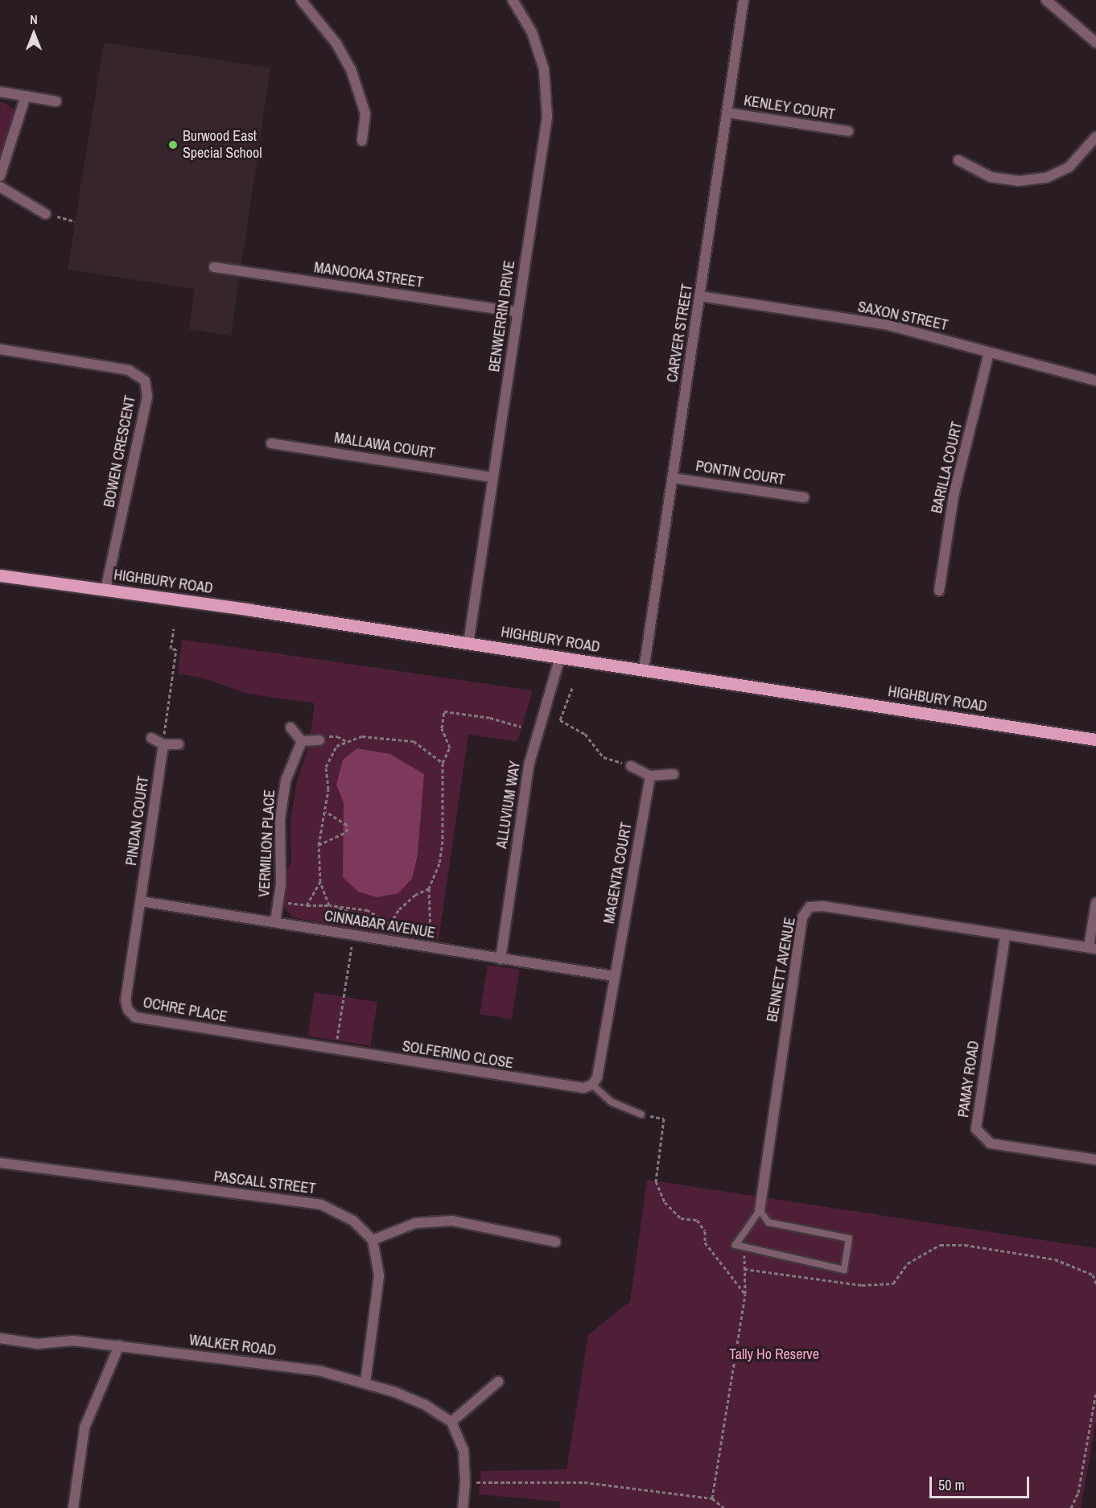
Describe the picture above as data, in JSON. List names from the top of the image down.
{
  "streets": {
    "main road": ["HIGHBURY ROAD"],
    "street": [
      "KENLEY COURT",
      "MANOOKA STREET",
      "BENWERRIN DRIVE",
      "SAXON STREET",
      "CARVER STREET",
      "MALLAWA COURT",
      "BOWEN CRESCENT",
      "BARILLA COURT",
      "PONTIN COURT",
      "ALLUVIUM WAY",
      "PINDAN COURT",
      "VERMILION PLACE",
      "MAGENTA COURT",
      "CINNABAR AVENUE",
      "BENNETT AVENUE",
      "OCHRE PLACE",
      "SOLFERINO CLOSE",
      "PAMAY ROAD",
      "PASCALL STREET",
      "WALKER ROAD"
    ]
  },
  "crossings": [
    ["KENLEY COURT", "CARVER STREET"],
    ["MANOOKA STREET", "BENWERRIN DRIVE"],
    ["BENWERRIN DRIVE", "MALLAWA COURT"],
    ["BENWERRIN DRIVE", "HIGHBURY ROAD"],
    ["SAXON STREET", "CARVER STREET"],
    ["SAXON STREET", "BARILLA COURT"],
    ["CARVER STREET", "PONTIN COURT"],
    ["CARVER STREET", "HIGHBURY ROAD"],
    ["BOWEN CRESCENT", "HIGHBURY ROAD"],
    ["HIGHBURY ROAD", "ALLUVIUM WAY"],
    ["ALLUVIUM WAY", "CINNABAR AVENUE"],
    ["PINDAN COURT", "CINNABAR AVENUE"],
    ["PINDAN COURT", "OCHRE PLACE"],
    ["VERMILION PLACE", "CINNABAR AVENUE"],
    ["MAGENTA COURT", "CINNABAR AVENUE"],
    ["CINNABAR AVENUE", "OCHRE PLACE"],
    ["BENNETT AVENUE", "PAMAY ROAD"],
    ["OCHRE PLACE", "SOLFERINO CLOSE"]
  ],
  "parks": ["Tally Ho Reserve"],
  "places": ["Burwood East Special School"],
  "scale_bar": "50 m",
  "north": "top"
}
